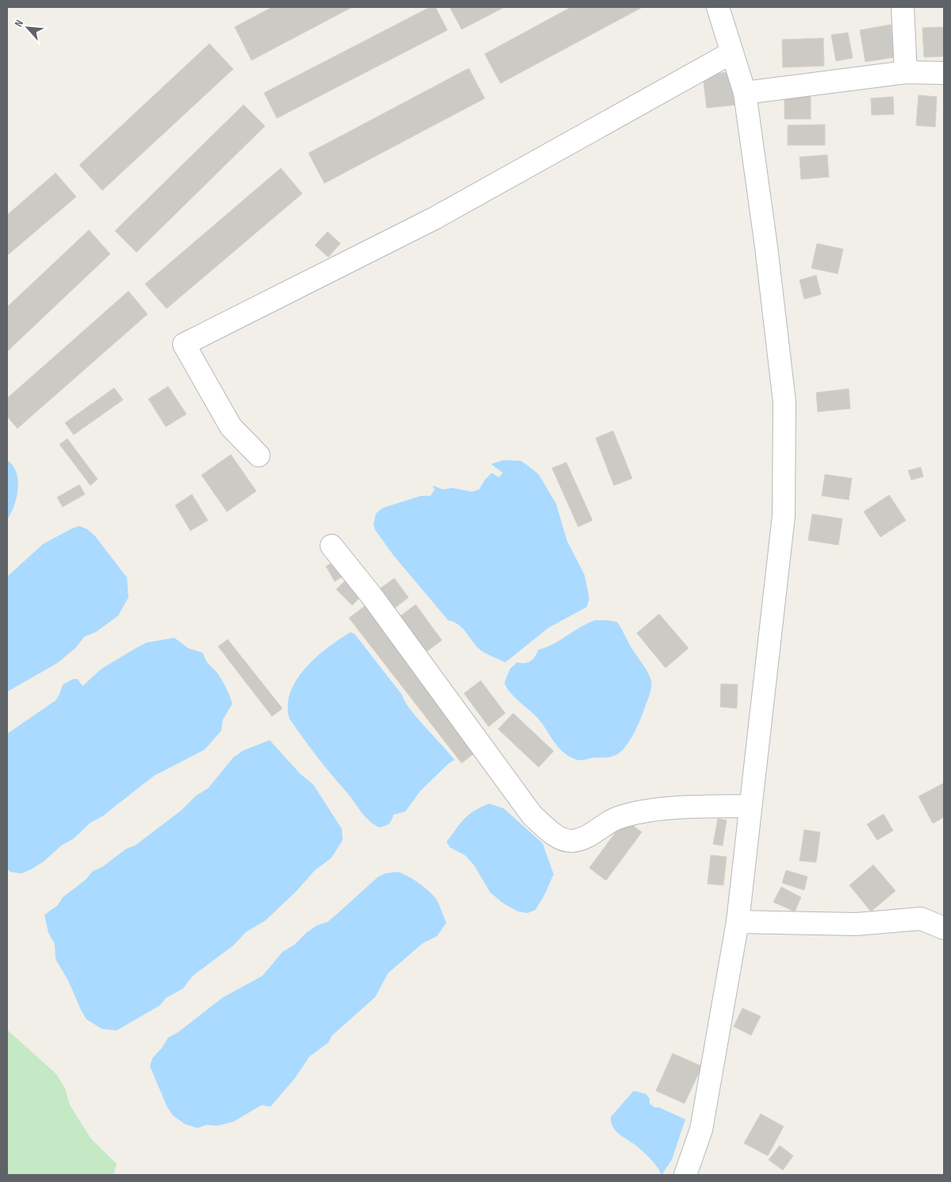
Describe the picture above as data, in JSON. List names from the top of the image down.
{
  "north": "top left"
}
